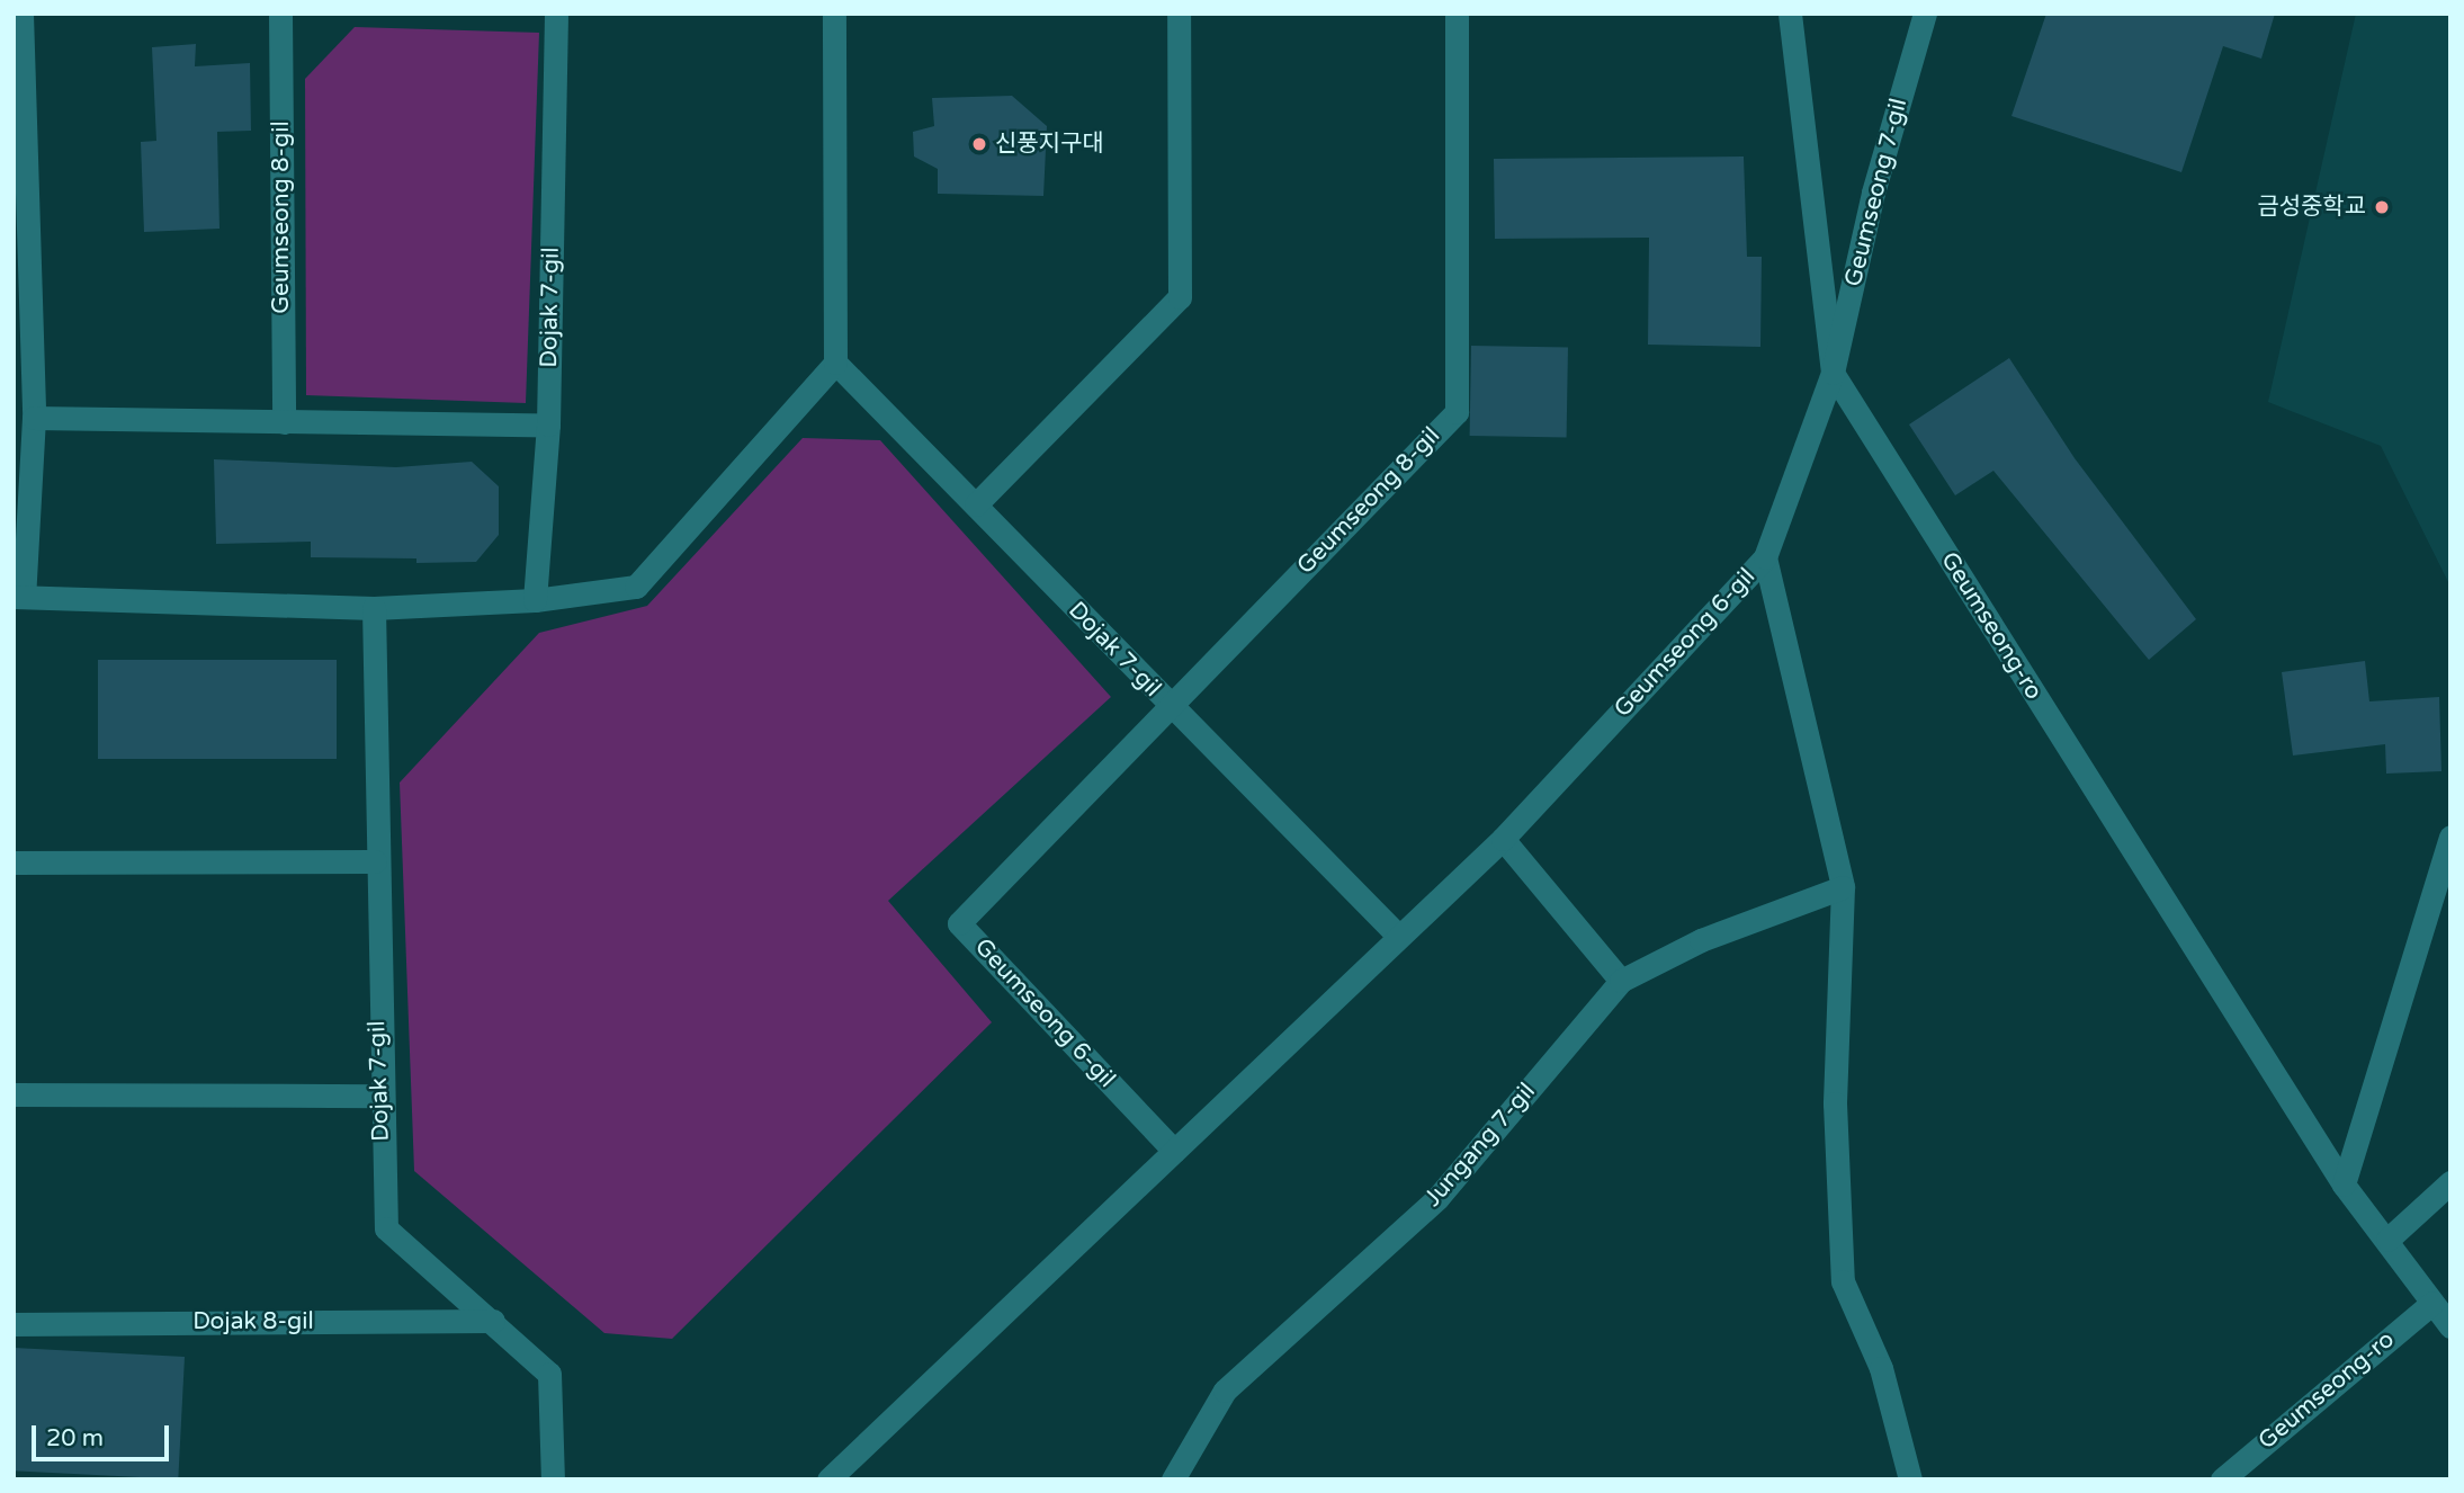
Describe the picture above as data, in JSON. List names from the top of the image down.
{
  "streets": {
    "street": [
      "Geumseong 7-gil",
      "Geumseong 8-gil",
      "Dojak 7-gil",
      "Geumseong-ro",
      "Geumseong 6-gil",
      "Jungang 7-gil",
      "Dojak 8-gil"
    ]
  },
  "crossings": [
    ["Geumseong 7-gil", "Geumseong-ro"],
    ["Geumseong 7-gil", "Geumseong 6-gil"],
    ["Geumseong 8-gil", "Dojak 7-gil"],
    ["Geumseong 8-gil", "Geumseong 6-gil"],
    ["Dojak 7-gil", "Geumseong 6-gil"],
    ["Dojak 7-gil", "Dojak 8-gil"],
    ["Geumseong-ro", "Geumseong 6-gil"]
  ],
  "places": ["신풍지구대", "금성중학교"],
  "scale_bar": "20 m"
}
